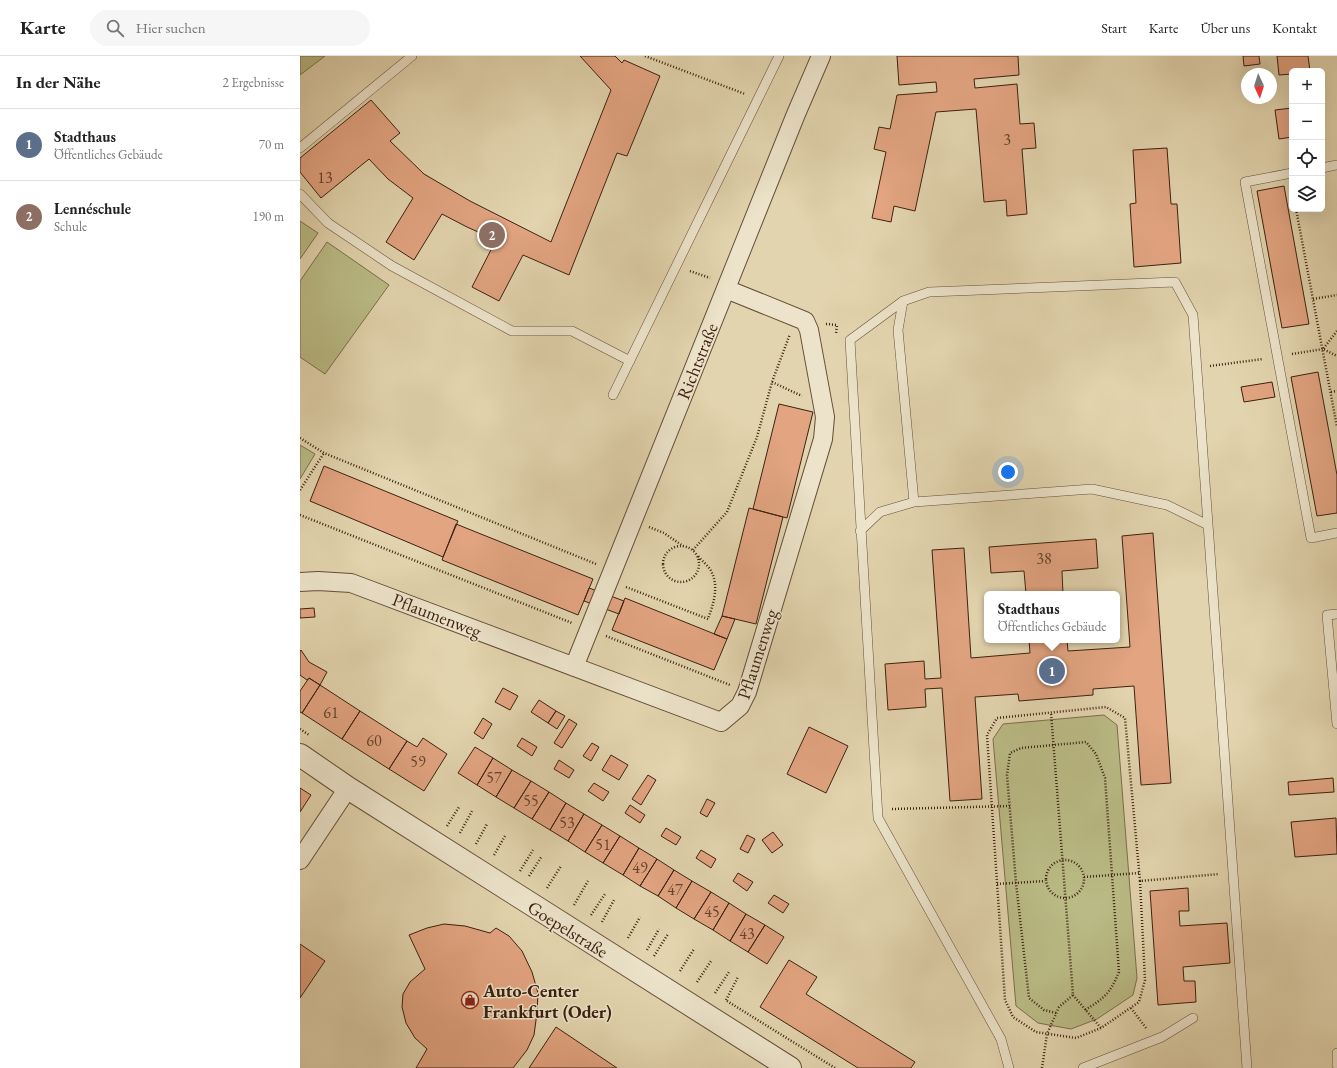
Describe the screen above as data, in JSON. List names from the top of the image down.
{
  "streets": {
    "street": ["Richtstraße", "Pflaumenweg", "Goepelstraße"]
  },
  "crossings": [
    ["Richtstraße", "Pflaumenweg"]
  ],
  "places": {
    "shop": ["Auto-Center Frankfurt (Oder)"]
  },
  "house_numbers": [
    "3",
    "13",
    "38",
    "61",
    "60",
    "59",
    "57",
    "55",
    "53",
    "51",
    "49",
    "47",
    "45",
    "43"
  ],
  "north": "bottom",
  "page": {
    "header": "Karte",
    "search": "Hier suchen",
    "nav": [
      "Start",
      "Karte",
      "Über uns",
      "Kontakt"
    ],
    "heading": ["In der Nähe", "2 Ergebnisse"],
    "map_buttons": ["+", "−"],
    "list": [
      {
        "mark": "1",
        "name": "Stadthaus",
        "note": "Öffentliches Gebäude",
        "value": "70 m"
      },
      {
        "mark": "2",
        "name": "Lennéschule",
        "note": "Schule",
        "value": "190 m"
      }
    ],
    "pins": ["2", "1"],
    "popup": ["Stadthaus", "Öffentliches Gebäude"]
  }
}
